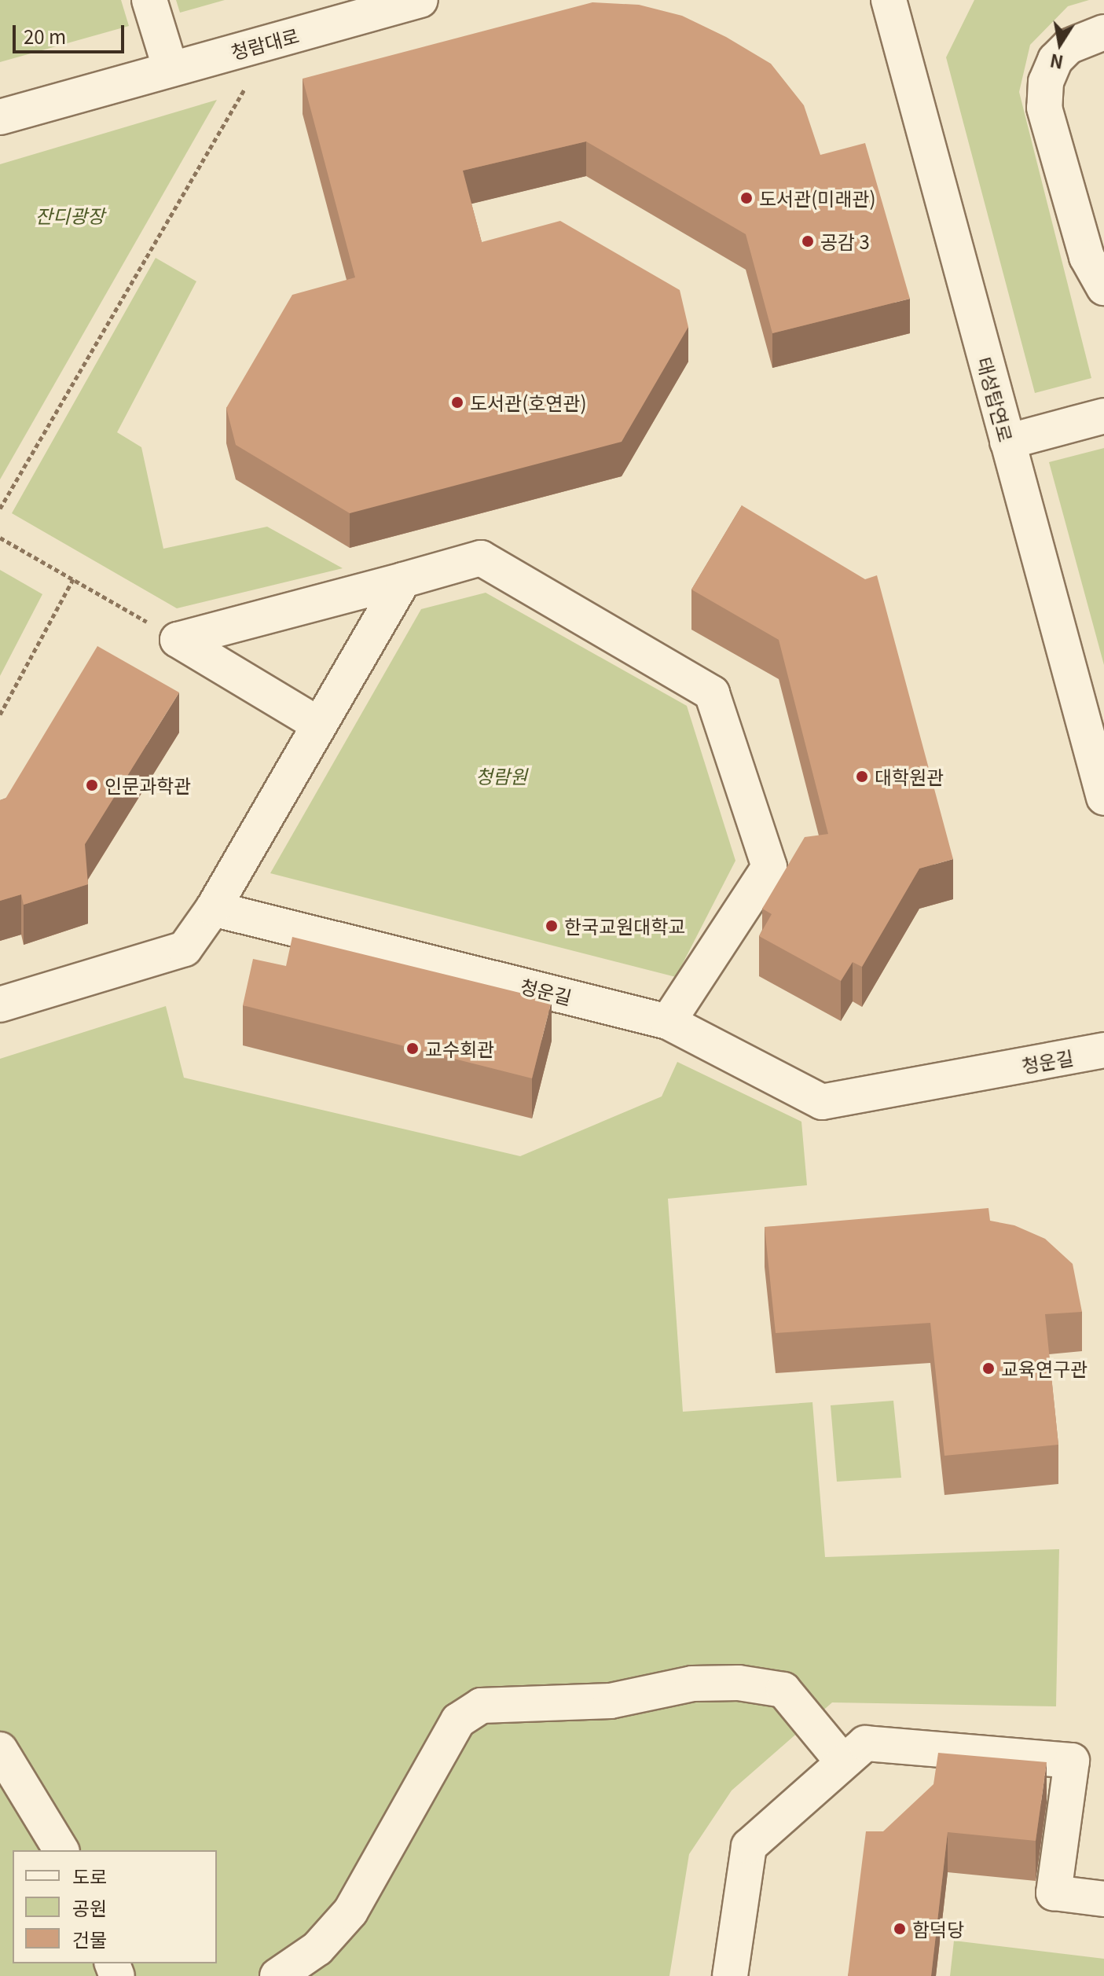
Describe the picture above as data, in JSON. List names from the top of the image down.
{
  "streets": {
    "street": ["청람대로", "태성탑연로", "청운길"]
  },
  "parks": ["잔디광장", "청람원"],
  "places": [
    "도서관(미래관)",
    "공감 3",
    "도서관(호연관)",
    "대학원관",
    "인문과학관",
    "한국교원대학교",
    "교수회관",
    "교육연구관",
    "함덕당"
  ],
  "legend": ["도로", "공원", "건물"],
  "scale_bar": "20 m",
  "north": "bottom"
}
